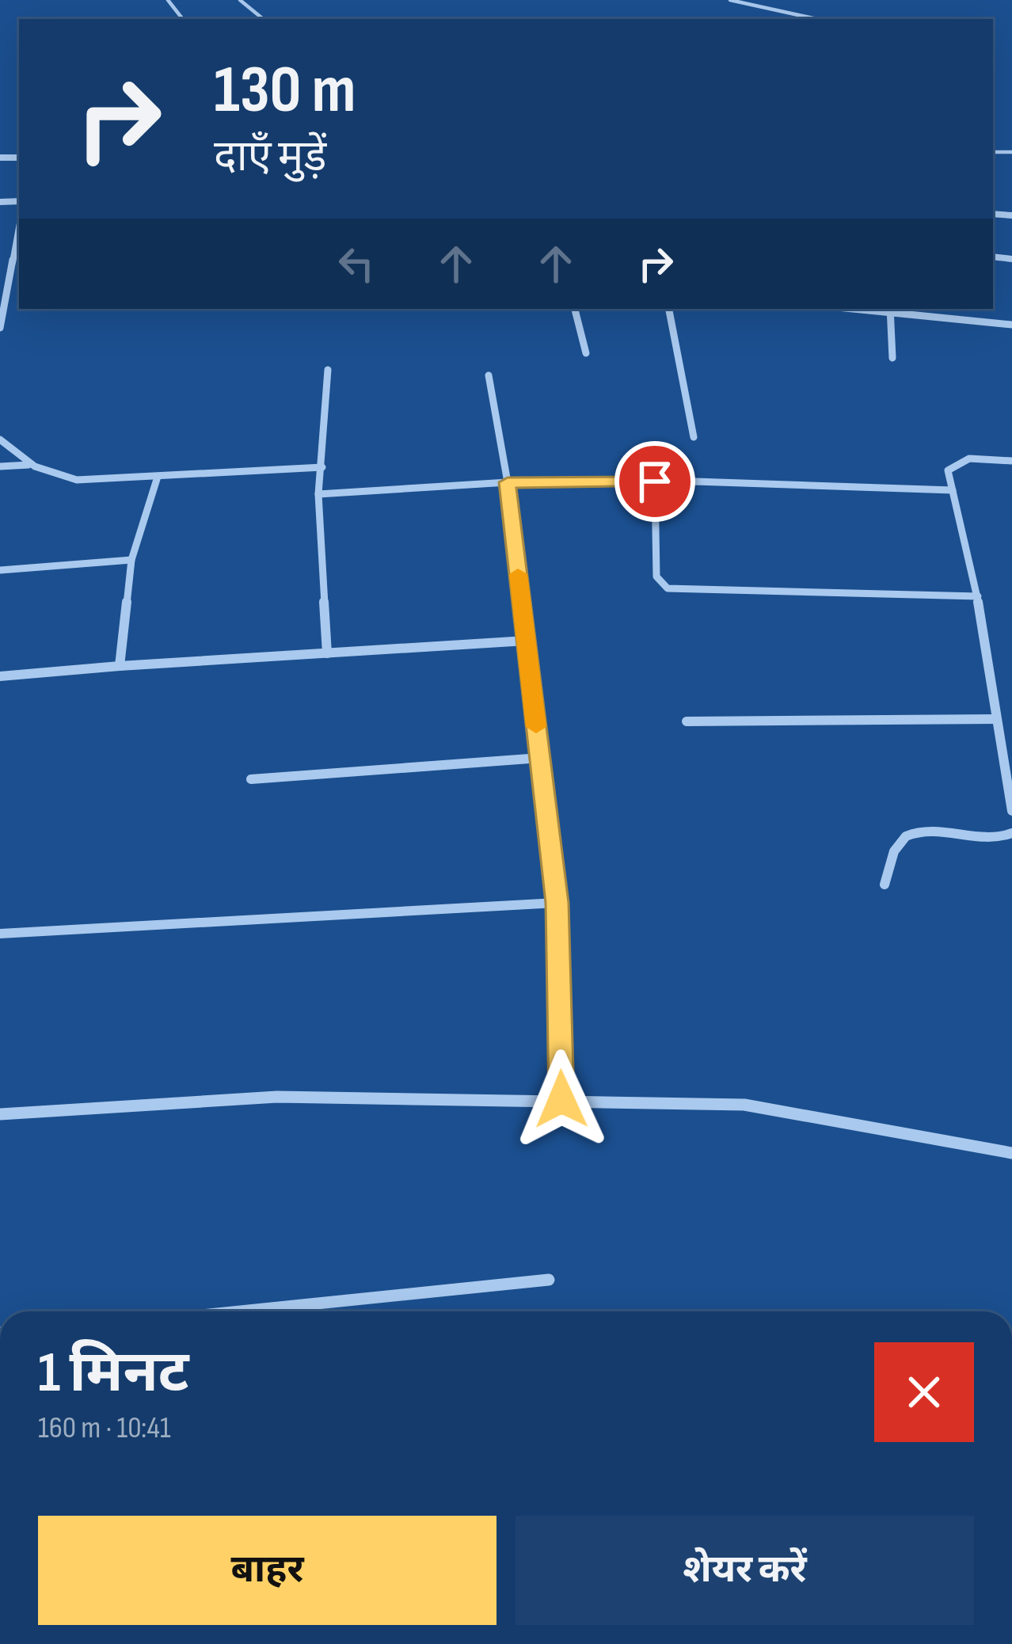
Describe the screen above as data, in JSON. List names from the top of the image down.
{
  "page": {
    "turn": ["130 m", "दाएँ मुड़ें"],
    "heading": ["1 मिनट", "160 m · 10:41"],
    "buttons": ["बाहर", "शेयर करें"]
  }
}
